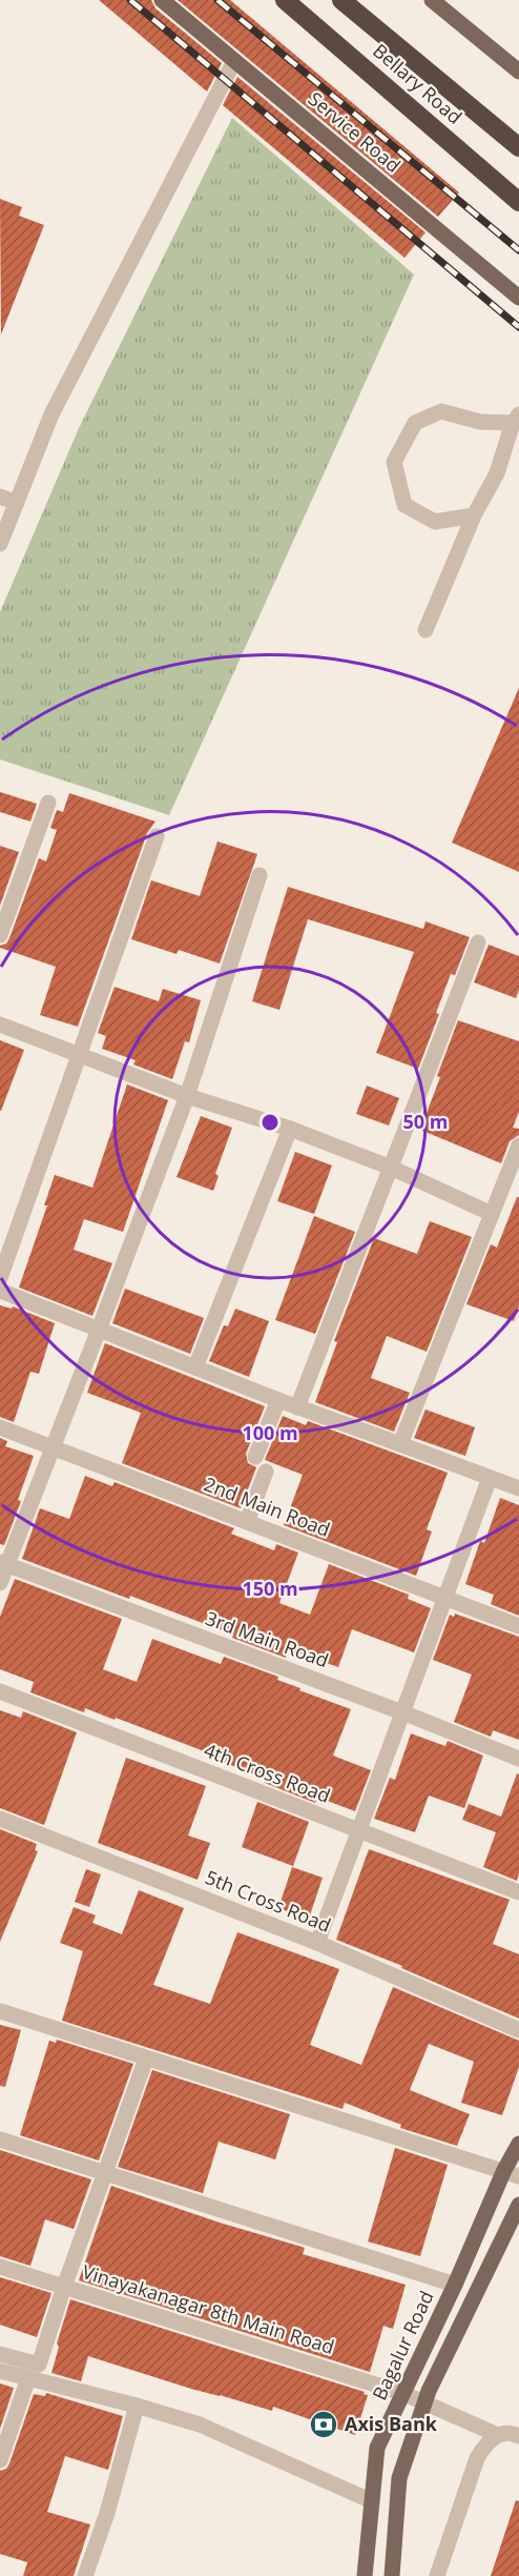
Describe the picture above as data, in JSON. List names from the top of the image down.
{
  "streets": {
    "highway": ["Bellary Road"],
    "main road": ["Service Road", "Bagalur Road"],
    "street": [
      "2nd Main Road",
      "3rd Main Road",
      "4th Cross Road",
      "5th Cross Road",
      "Vinayakanagar 8th Main Road"
    ]
  },
  "crossings": [
    ["Vinayakanagar 8th Main Road", "Bagalur Road"]
  ],
  "places": {
    "bank": ["Axis Bank"]
  },
  "rings": ["50 m", "100 m", "150 m"]
}
